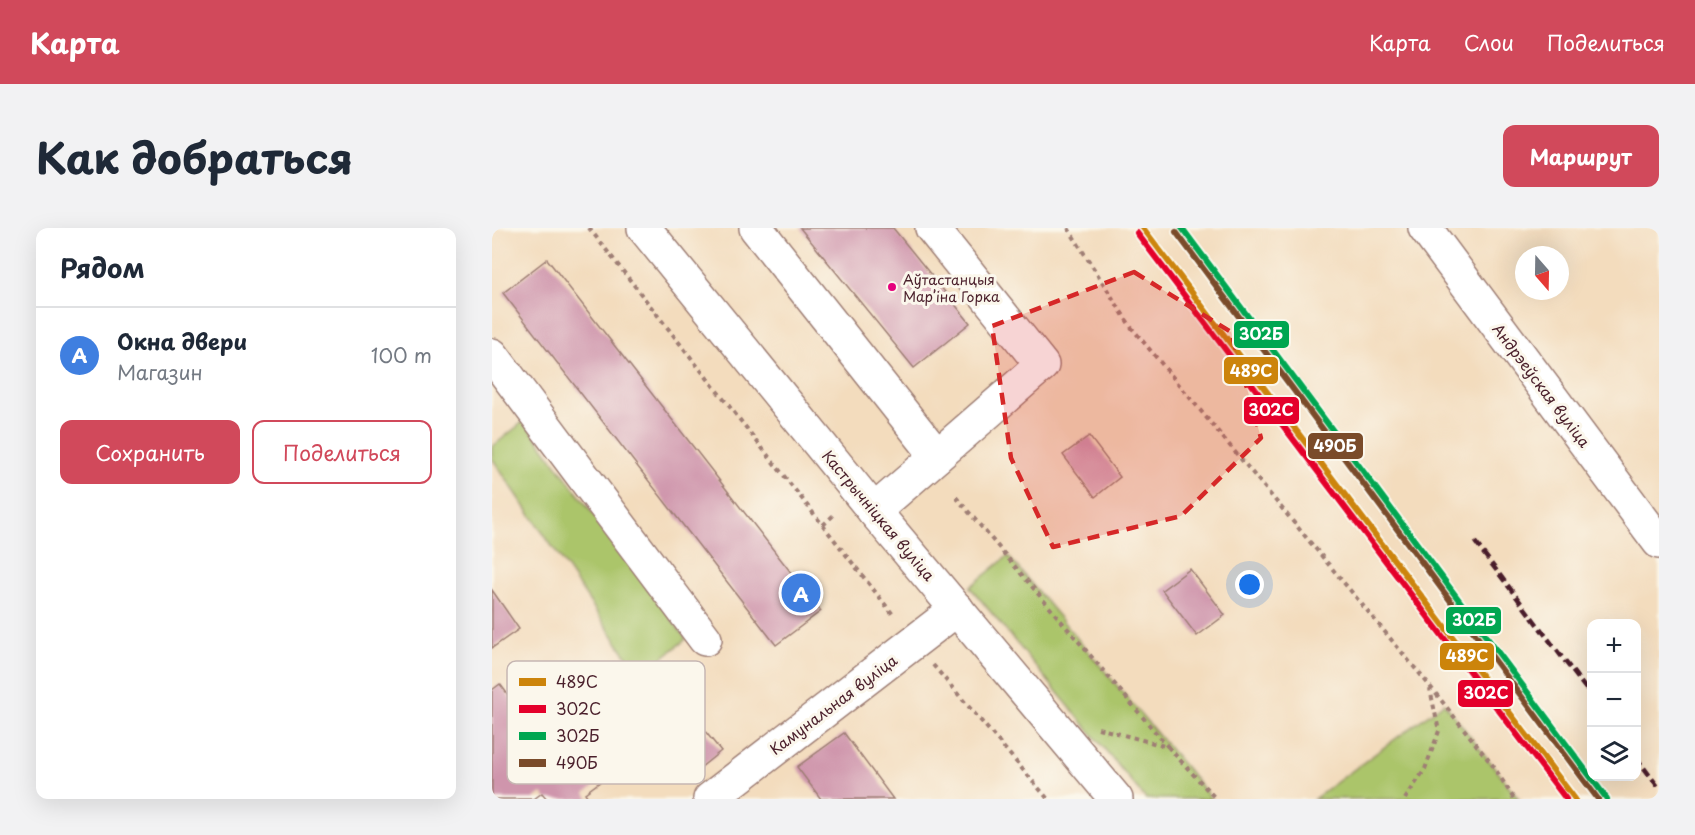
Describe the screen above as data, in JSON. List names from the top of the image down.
{
  "streets": {
    "main road": ["Андрэеўская вуліца", "Кастрычніцкая вуліца", "Камунальная вуліца"]
  },
  "crossings": [
    ["Кастрычніцкая вуліца", "Камунальная вуліца"]
  ],
  "places": ["Аўтастанцыя Марʼіна Горка"],
  "lines": [
    "transit line 489С",
    "transit line 302Б",
    "transit line 490Б",
    "transit line 302С"
  ],
  "legend": [
    "489С",
    "302С",
    "302Б",
    "490Б"
  ],
  "north": "bottom",
  "page": {
    "header": "Карта",
    "nav": ["Карта", "Слои", "Поделиться"],
    "title": "Как добраться",
    "buttons": [
      "Маршрут",
      ["Сохранить", "Поделиться"]
    ],
    "heading": "Рядом",
    "list": [
      {
        "mark": "A",
        "name": "Окна двери",
        "note": "Магазин",
        "value": "100 m"
      }
    ],
    "pins": "A",
    "map_buttons": ["+", "−"]
  }
}
